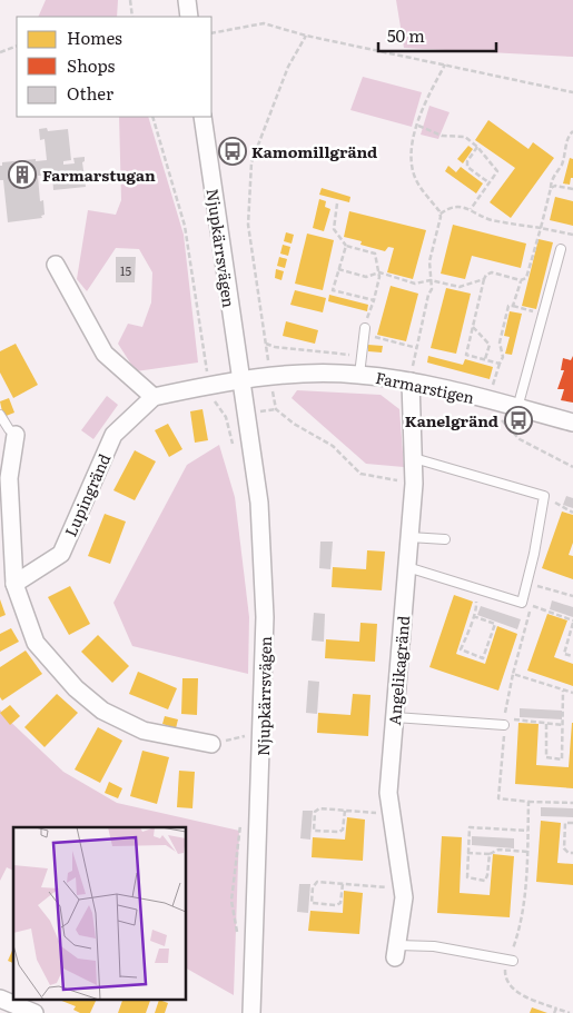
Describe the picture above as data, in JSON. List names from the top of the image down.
{
  "streets": {
    "street": [
      "Njupkärrsvägen",
      "Farmarstigen",
      "Lupingränd",
      "Angelikagränd"
    ]
  },
  "crossings": [
    ["Njupkärrsvägen", "Farmarstigen"],
    ["Farmarstigen", "Angelikagränd"]
  ],
  "places": {
    "bus stop": ["Kamomillgränd", "Kanelgränd"],
    "building": ["Farmarstugan"]
  },
  "house_numbers": ["15"],
  "legend": ["Homes", "Shops", "Other"],
  "scale_bar": "50 m"
}
